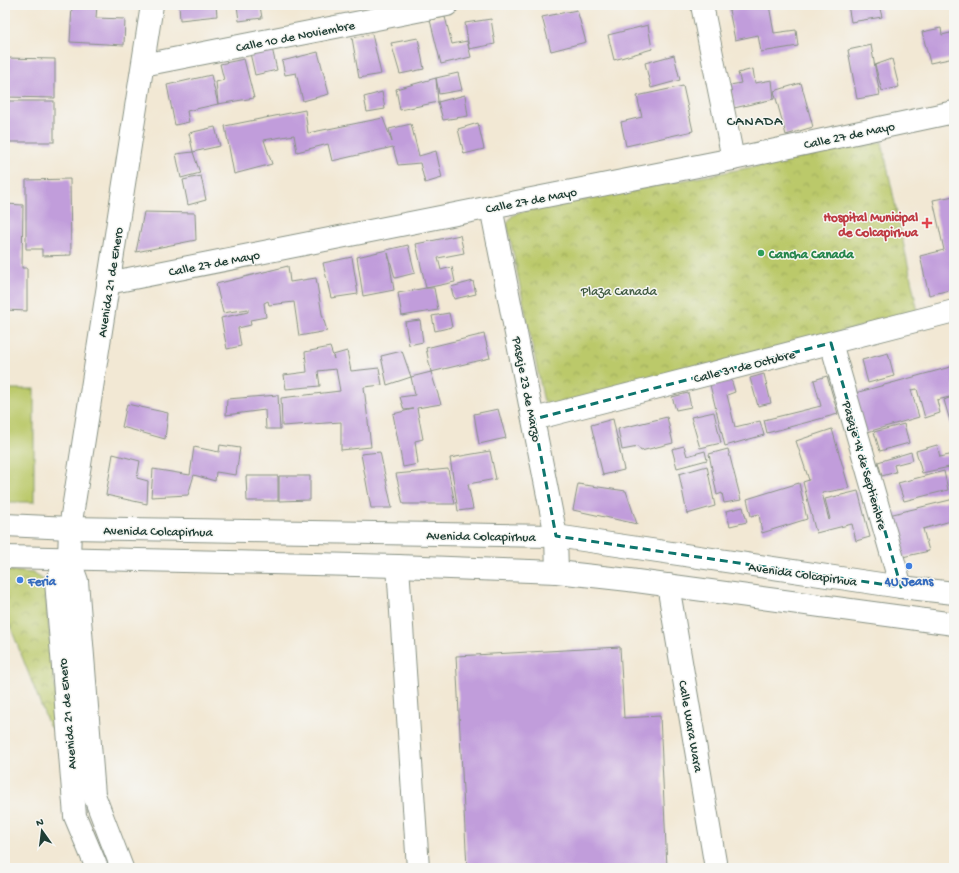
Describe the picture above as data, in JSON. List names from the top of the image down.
{
  "streets": {
    "street": [
      "Calle 10 de Noviembre",
      "Calle 27 de Mayo",
      "Avenida 21 de Enero",
      "Calle 31 de Octubre",
      "Pasaje 23 de Marzo",
      "Pasaje 14 de Septiembre",
      "Avenida Colcapirhua",
      "Calle Wara Wara"
    ]
  },
  "crossings": [
    ["Calle 10 de Noviembre", "Avenida 21 de Enero"],
    ["Calle 27 de Mayo", "Avenida 21 de Enero"],
    ["Calle 27 de Mayo", "Pasaje 23 de Marzo"],
    ["Avenida 21 de Enero", "Avenida Colcapirhua"],
    ["Calle 31 de Octubre", "Pasaje 23 de Marzo"],
    ["Calle 31 de Octubre", "Pasaje 14 de Septiembre"],
    ["Pasaje 23 de Marzo", "Avenida Colcapirhua"],
    ["Pasaje 14 de Septiembre", "Avenida Colcapirhua"]
  ],
  "districts": ["CANADA"],
  "parks": ["Plaza Canada"],
  "places": {
    "health": ["Hospital Municipal de Colcapirhua"],
    "other": ["Cancha Canada", "4U Jeans", "Feria"]
  },
  "north": "top"
}
